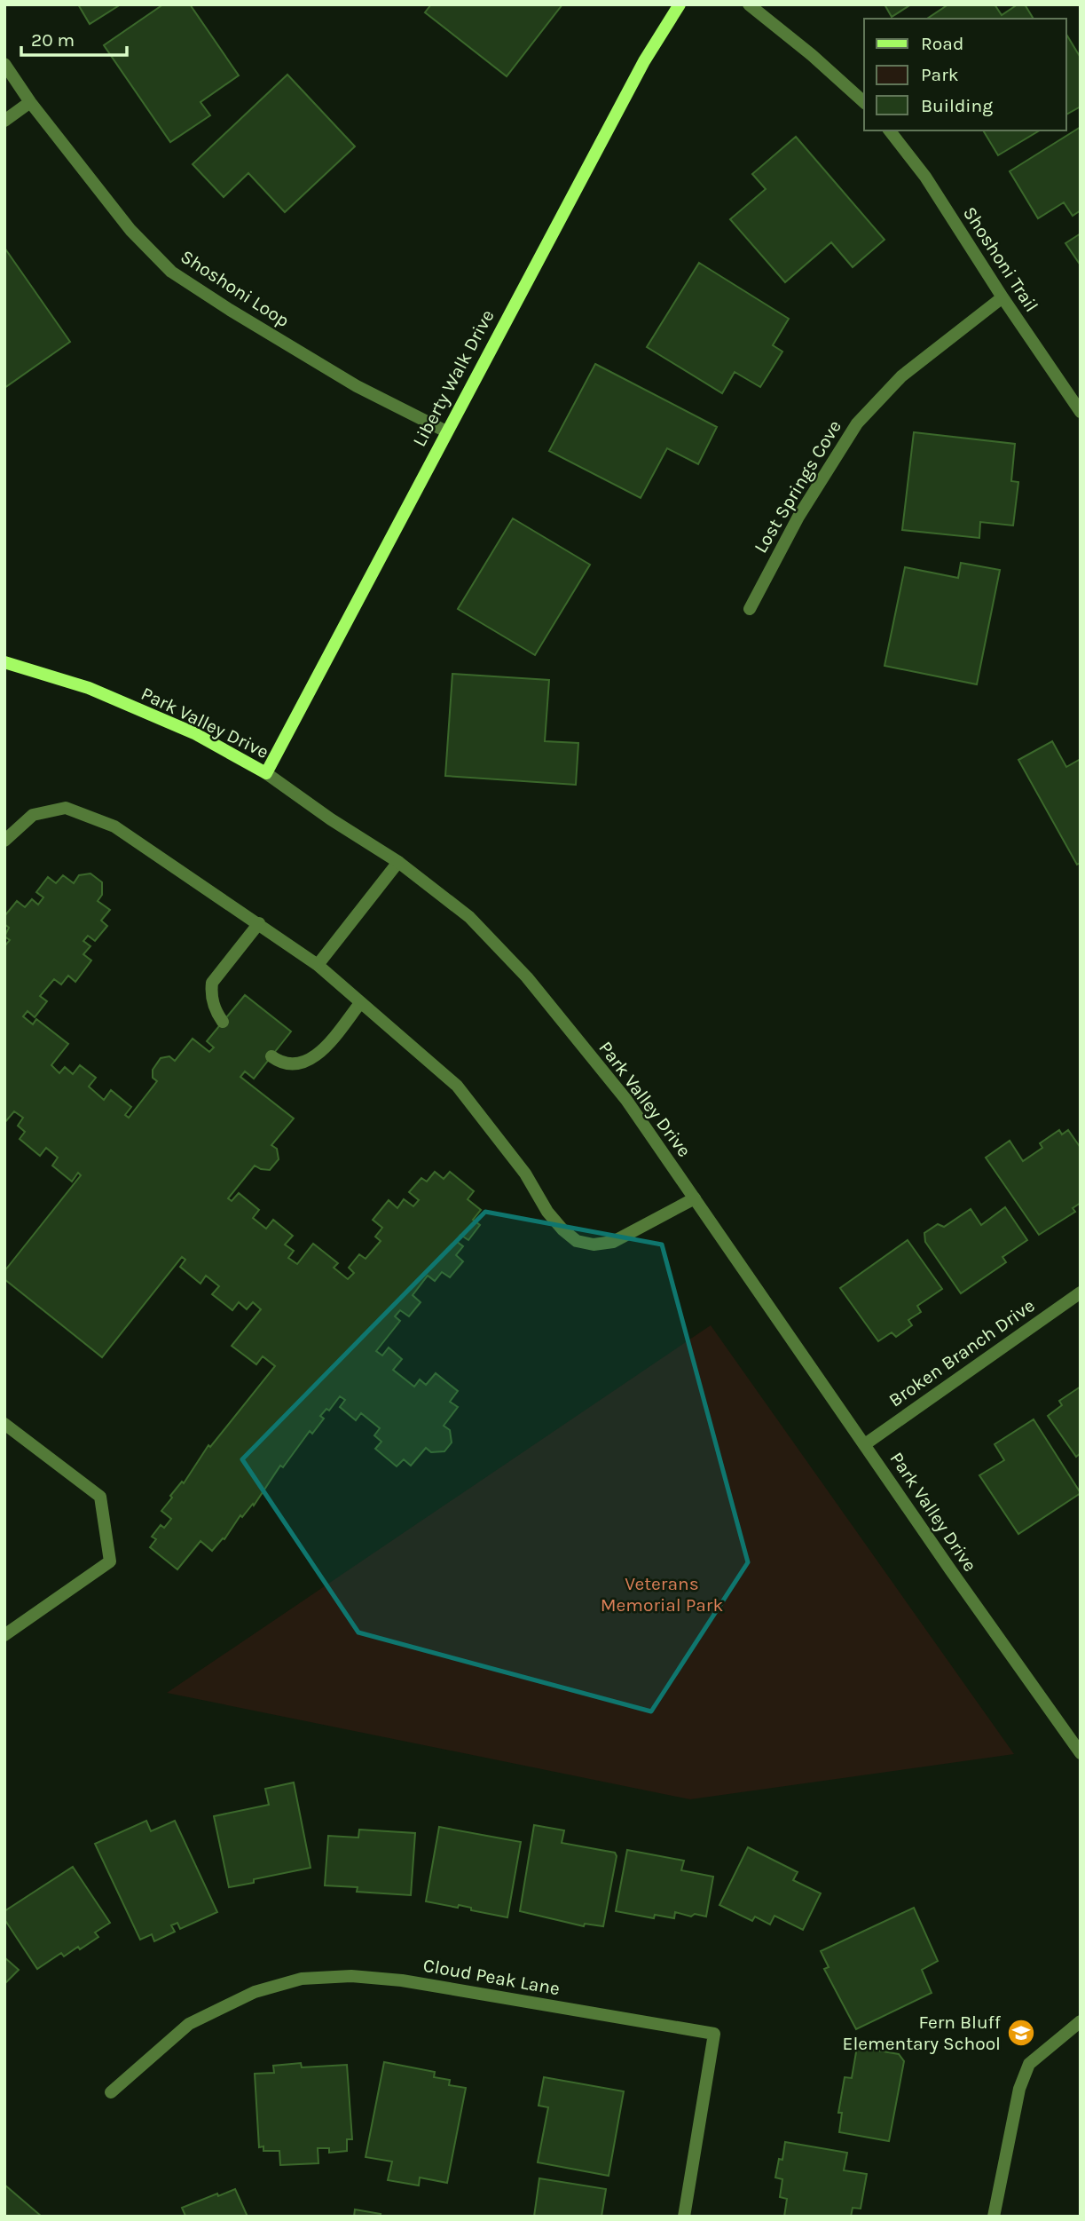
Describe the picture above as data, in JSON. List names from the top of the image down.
{
  "streets": {
    "street": [
      "Shoshoni Trail",
      "Shoshoni Loop",
      "Liberty Walk Drive",
      "Lost Springs Cove",
      "Park Valley Drive",
      "Broken Branch Drive",
      "Cloud Peak Lane"
    ]
  },
  "crossings": [
    ["Shoshoni Trail", "Lost Springs Cove"],
    ["Shoshoni Loop", "Liberty Walk Drive"],
    ["Liberty Walk Drive", "Park Valley Drive"],
    ["Park Valley Drive", "Broken Branch Drive"]
  ],
  "parks": ["Veterans Memorial Park"],
  "places": {
    "school or university": ["Fern Bluff Elementary School"]
  },
  "legend": ["Road", "Park", "Building"],
  "scale_bar": "20 m"
}
